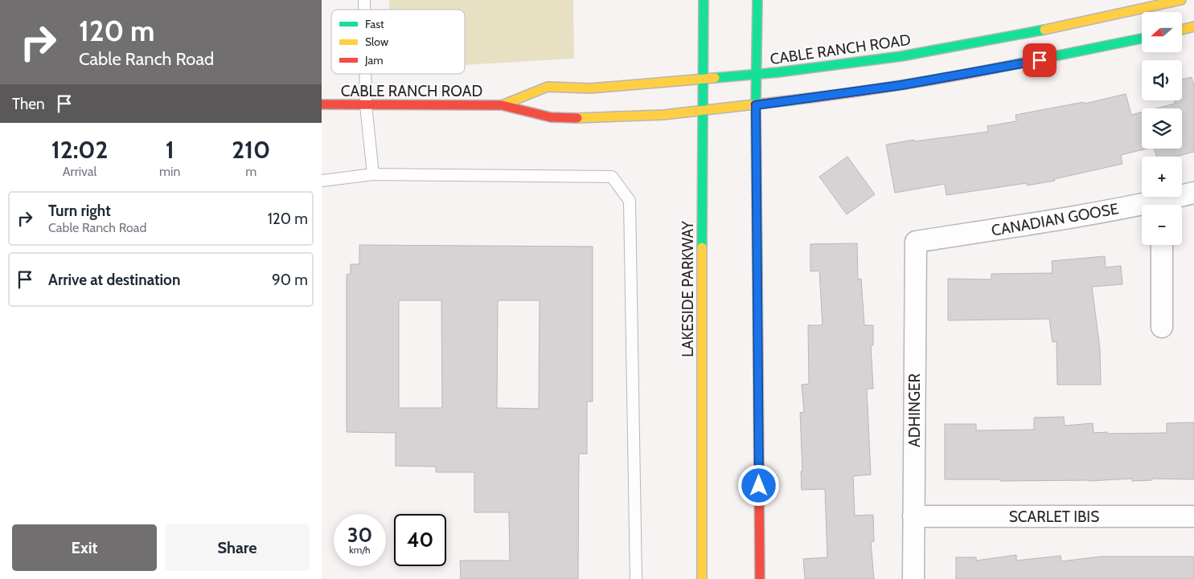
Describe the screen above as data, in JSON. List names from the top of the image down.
{
  "streets": {
    "street": [
      "CABLE RANCH ROAD",
      "CANADIAN GOOSE",
      "LAKESIDE PARKWAY",
      "ADHINGER",
      "SCARLET IBIS"
    ]
  },
  "crossings": [
    ["CABLE RANCH ROAD", "LAKESIDE PARKWAY"],
    ["CANADIAN GOOSE", "ADHINGER"],
    ["ADHINGER", "SCARLET IBIS"]
  ],
  "legend": ["Fast", "Slow", "Jam"],
  "north": "left",
  "page": {
    "turn": ["120 m", "Cable Ranch Road"],
    "map_buttons": ["+", "−"],
    "then": "Then",
    "eta": [
      "12:02",
      "Arrival",
      "1",
      "min",
      "210",
      "m"
    ],
    "list": [
      {
        "name": "Turn right",
        "note": "Cable Ranch Road",
        "value": "120 m"
      },
      {
        "name": "Arrive at destination",
        "value": "90 m"
      }
    ],
    "speed": "30 km/h",
    "limit": "40",
    "buttons": ["Exit", "Share"]
  }
}
